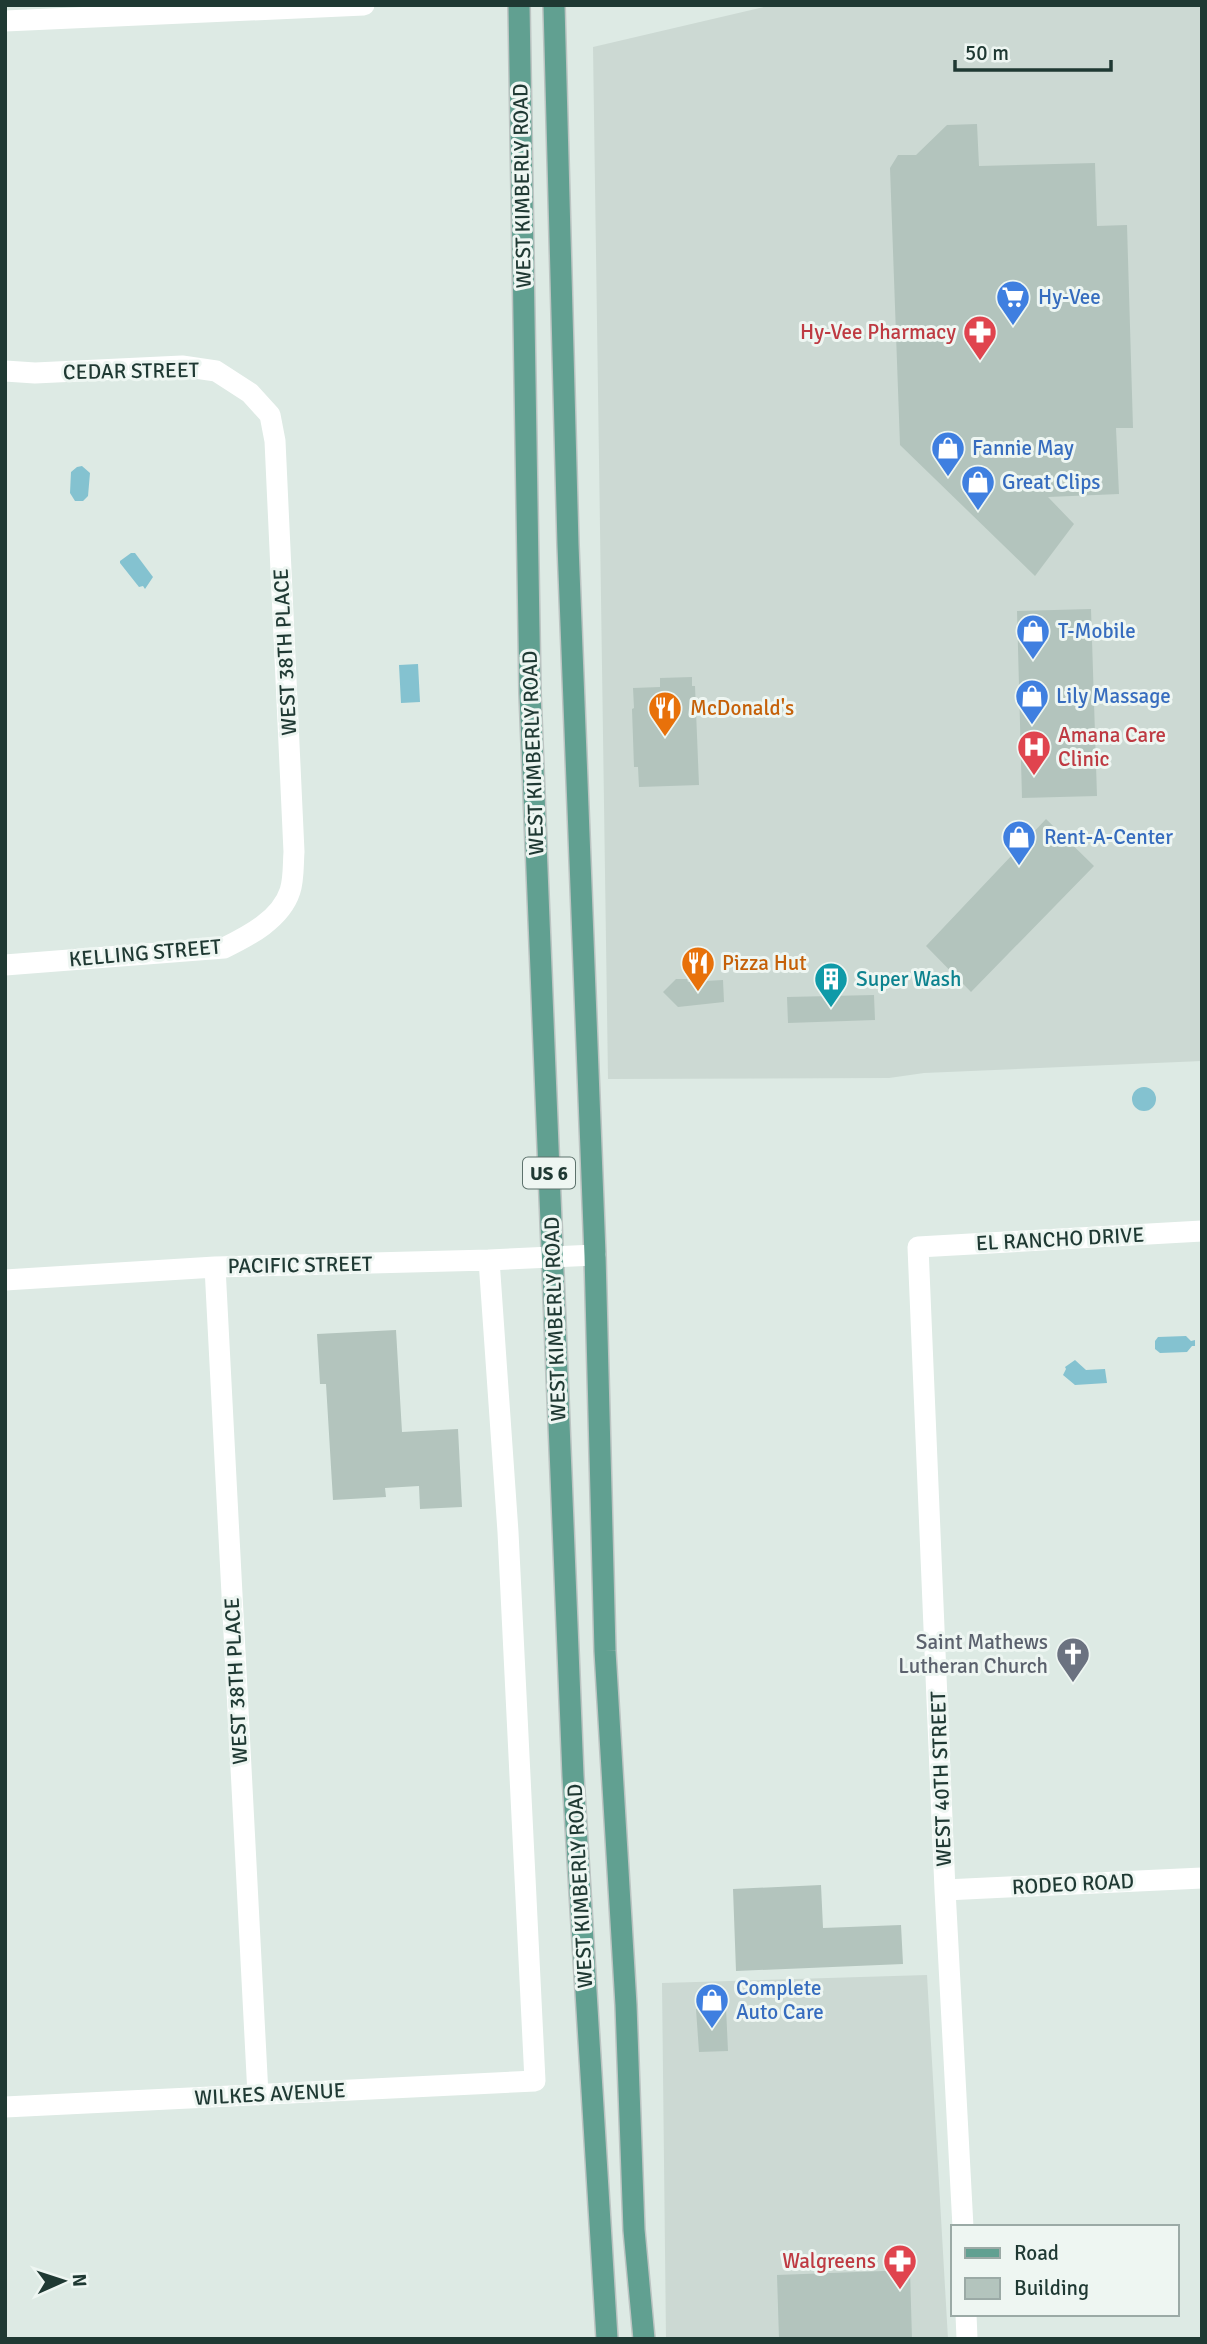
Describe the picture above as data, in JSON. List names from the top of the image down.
{
  "streets": {
    "main road": ["WEST KIMBERLY ROAD", "US 6"],
    "street": [
      "CEDAR STREET",
      "WEST 38TH PLACE",
      "KELLING STREET",
      "EL RANCHO DRIVE",
      "PACIFIC STREET",
      "WEST 40TH STREET",
      "RODEO ROAD",
      "WILKES AVENUE"
    ]
  },
  "crossings": [
    ["WEST KIMBERLY ROAD", "PACIFIC STREET"],
    ["CEDAR STREET", "WEST 38TH PLACE"],
    ["WEST 38TH PLACE", "KELLING STREET"],
    ["WEST 38TH PLACE", "PACIFIC STREET"],
    ["WEST 38TH PLACE", "WILKES AVENUE"],
    ["EL RANCHO DRIVE", "WEST 40TH STREET"],
    ["PACIFIC STREET", "WILKES AVENUE"],
    ["WEST 40TH STREET", "RODEO ROAD"]
  ],
  "places": {
    "supermarket": ["Hy-Vee"],
    "pharmacy": ["Hy-Vee Pharmacy", "Walgreens"],
    "shop": [
      "Fannie May",
      "Great Clips",
      "T-Mobile",
      "Lily Massage",
      "Rent-A-Center",
      "Complete Auto Care"
    ],
    "restaurant": ["McDonald's", "Pizza Hut"],
    "hospital": ["Amana Care Clinic"],
    "building": ["Super Wash"],
    "church": ["Saint Mathews Lutheran Church"]
  },
  "legend": ["Road", "Building"],
  "scale_bar": "50 m",
  "north": "right"
}
